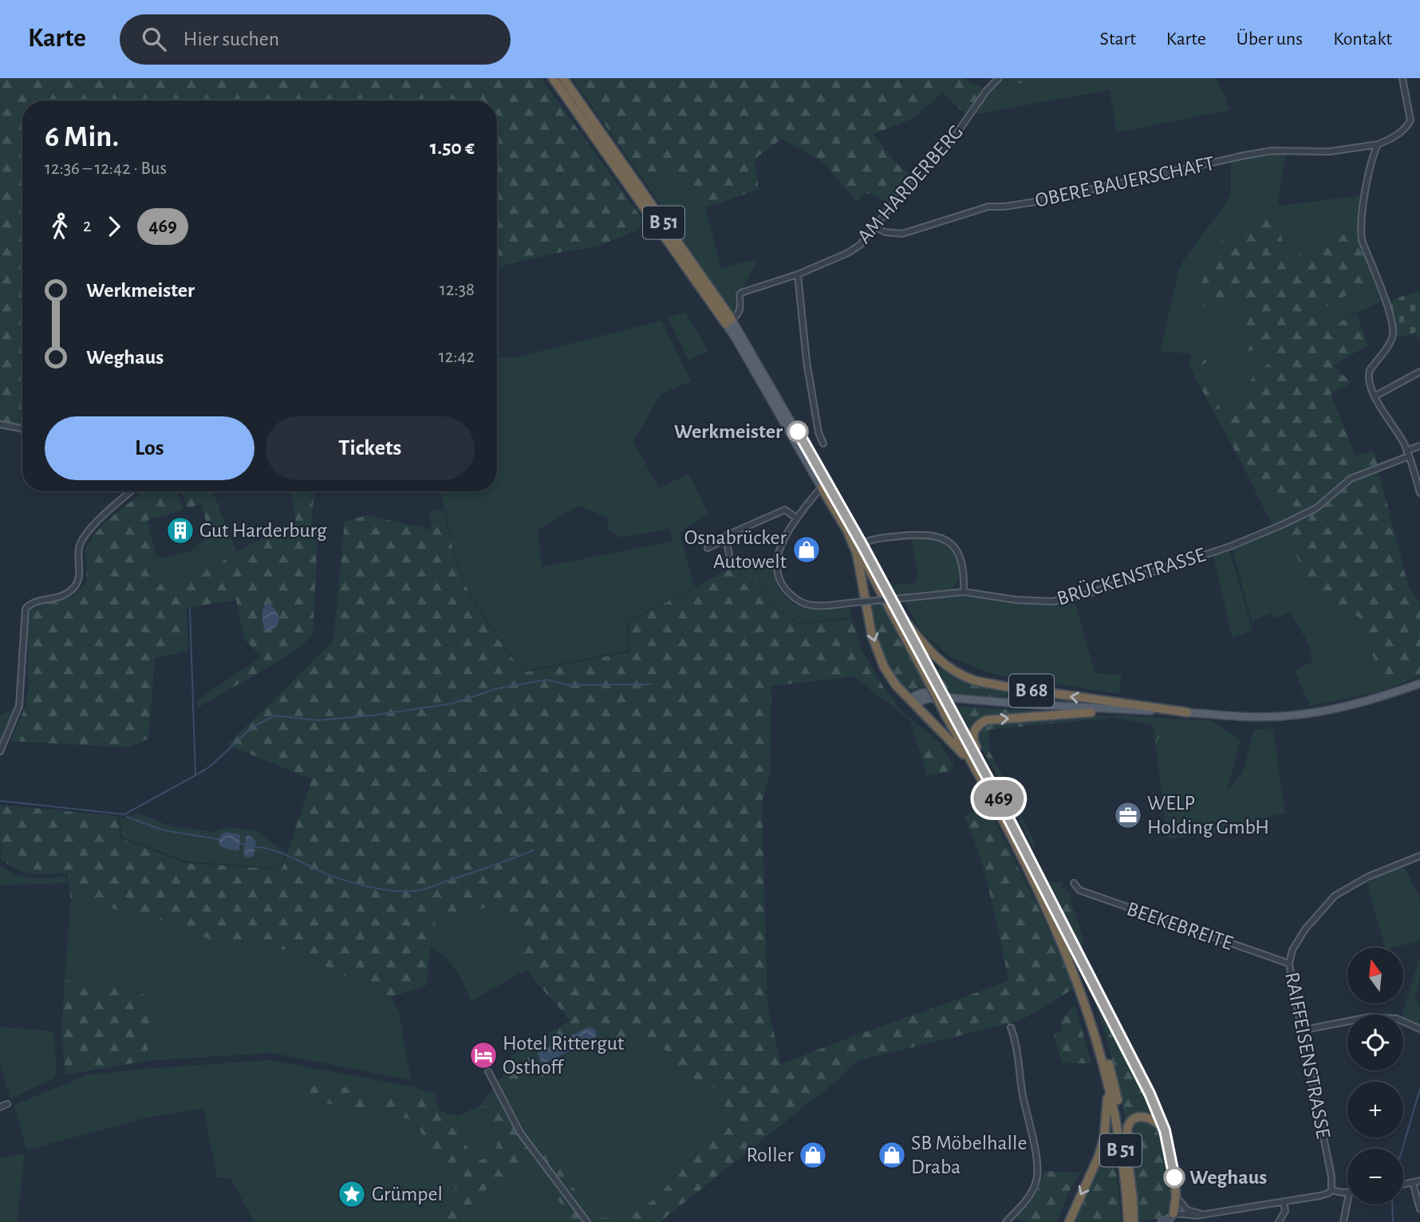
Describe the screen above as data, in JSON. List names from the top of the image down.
{
  "streets": {
    "highway": ["B 51", "B 68"],
    "street": [
      "OBERE BAUERSCHAFT",
      "AM HARDERBERG",
      "BRÜCKENSTRASSE",
      "BEEKEBREITE",
      "RAIFFEISENSTRASSE"
    ]
  },
  "crossings": [
    ["OBERE BAUERSCHAFT", "AM HARDERBERG"],
    ["AM HARDERBERG", "B 51"],
    ["B 51", "BRÜCKENSTRASSE"],
    ["B 51", "B 68"],
    ["BEEKEBREITE", "RAIFFEISENSTRASSE"]
  ],
  "places": {
    "other": ["Werkmeister", "Weghaus"],
    "building": ["Gut Harderburg"],
    "shop": ["Osnabrücker Autowelt", "Roller", "SB Möbelhalle Draba"],
    "office": ["WELP Holding GmbH"],
    "hotel": ["Hotel Rittergut Osthoff"],
    "place": ["Grümpel"]
  },
  "lines": ["bus line 469"],
  "north": "top",
  "page": {
    "header": "Karte",
    "search": "Hier suchen",
    "nav": [
      "Start",
      "Karte",
      "Über uns",
      "Kontakt"
    ],
    "on_map": "469",
    "heading": ["6 Min.", "12:36 – 12:42 · Bus", "1.50 €"],
    "legs": ["2", "469"],
    "list": [
      {
        "name": "Werkmeister",
        "value": "12:38"
      },
      {
        "name": "Weghaus",
        "value": "12:42"
      }
    ],
    "buttons": ["Los", "Tickets"],
    "map_buttons": ["+", "−"]
  }
}
